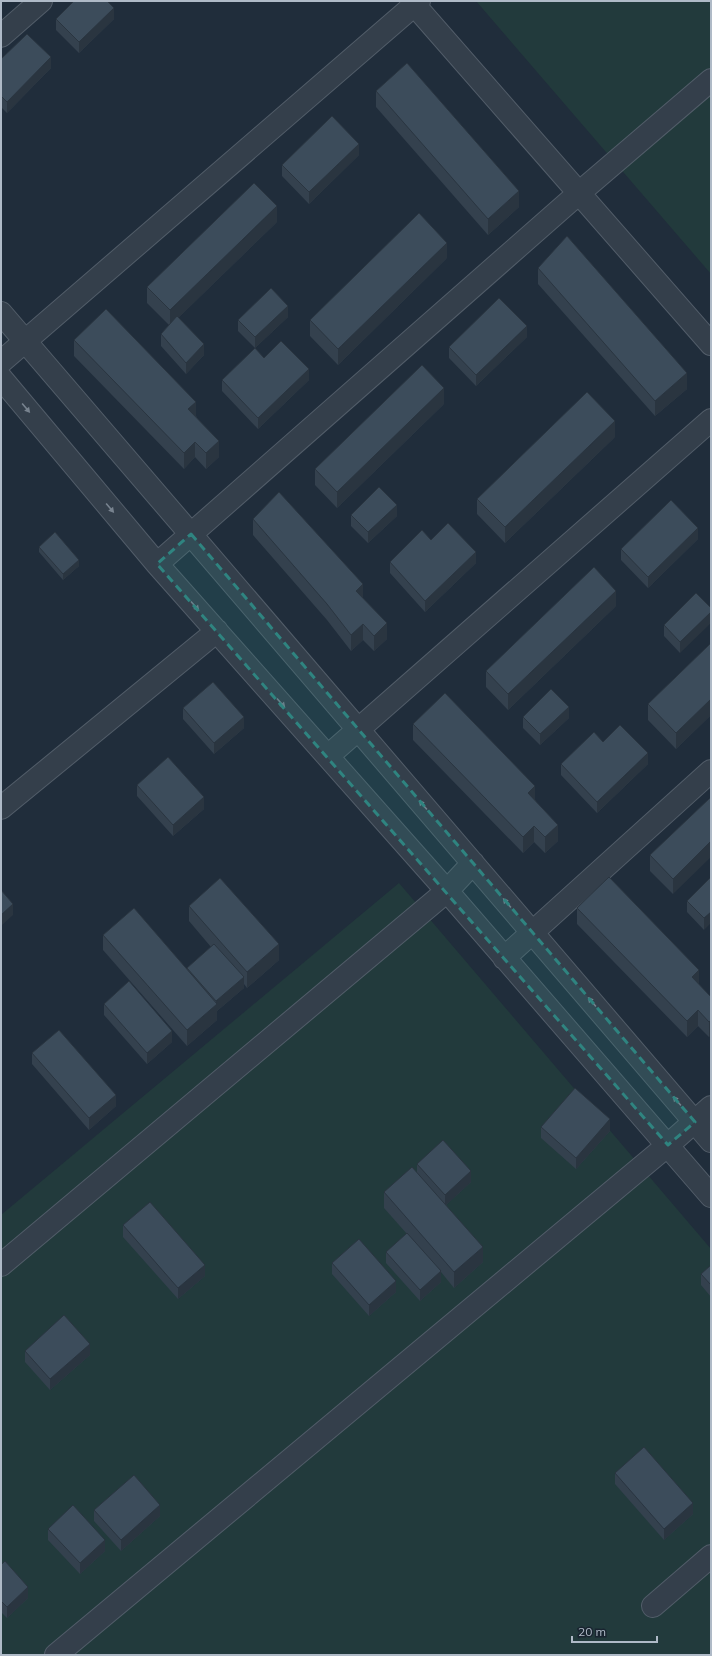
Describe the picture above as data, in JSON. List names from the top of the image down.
{
  "scale_bar": "20 m"
}
